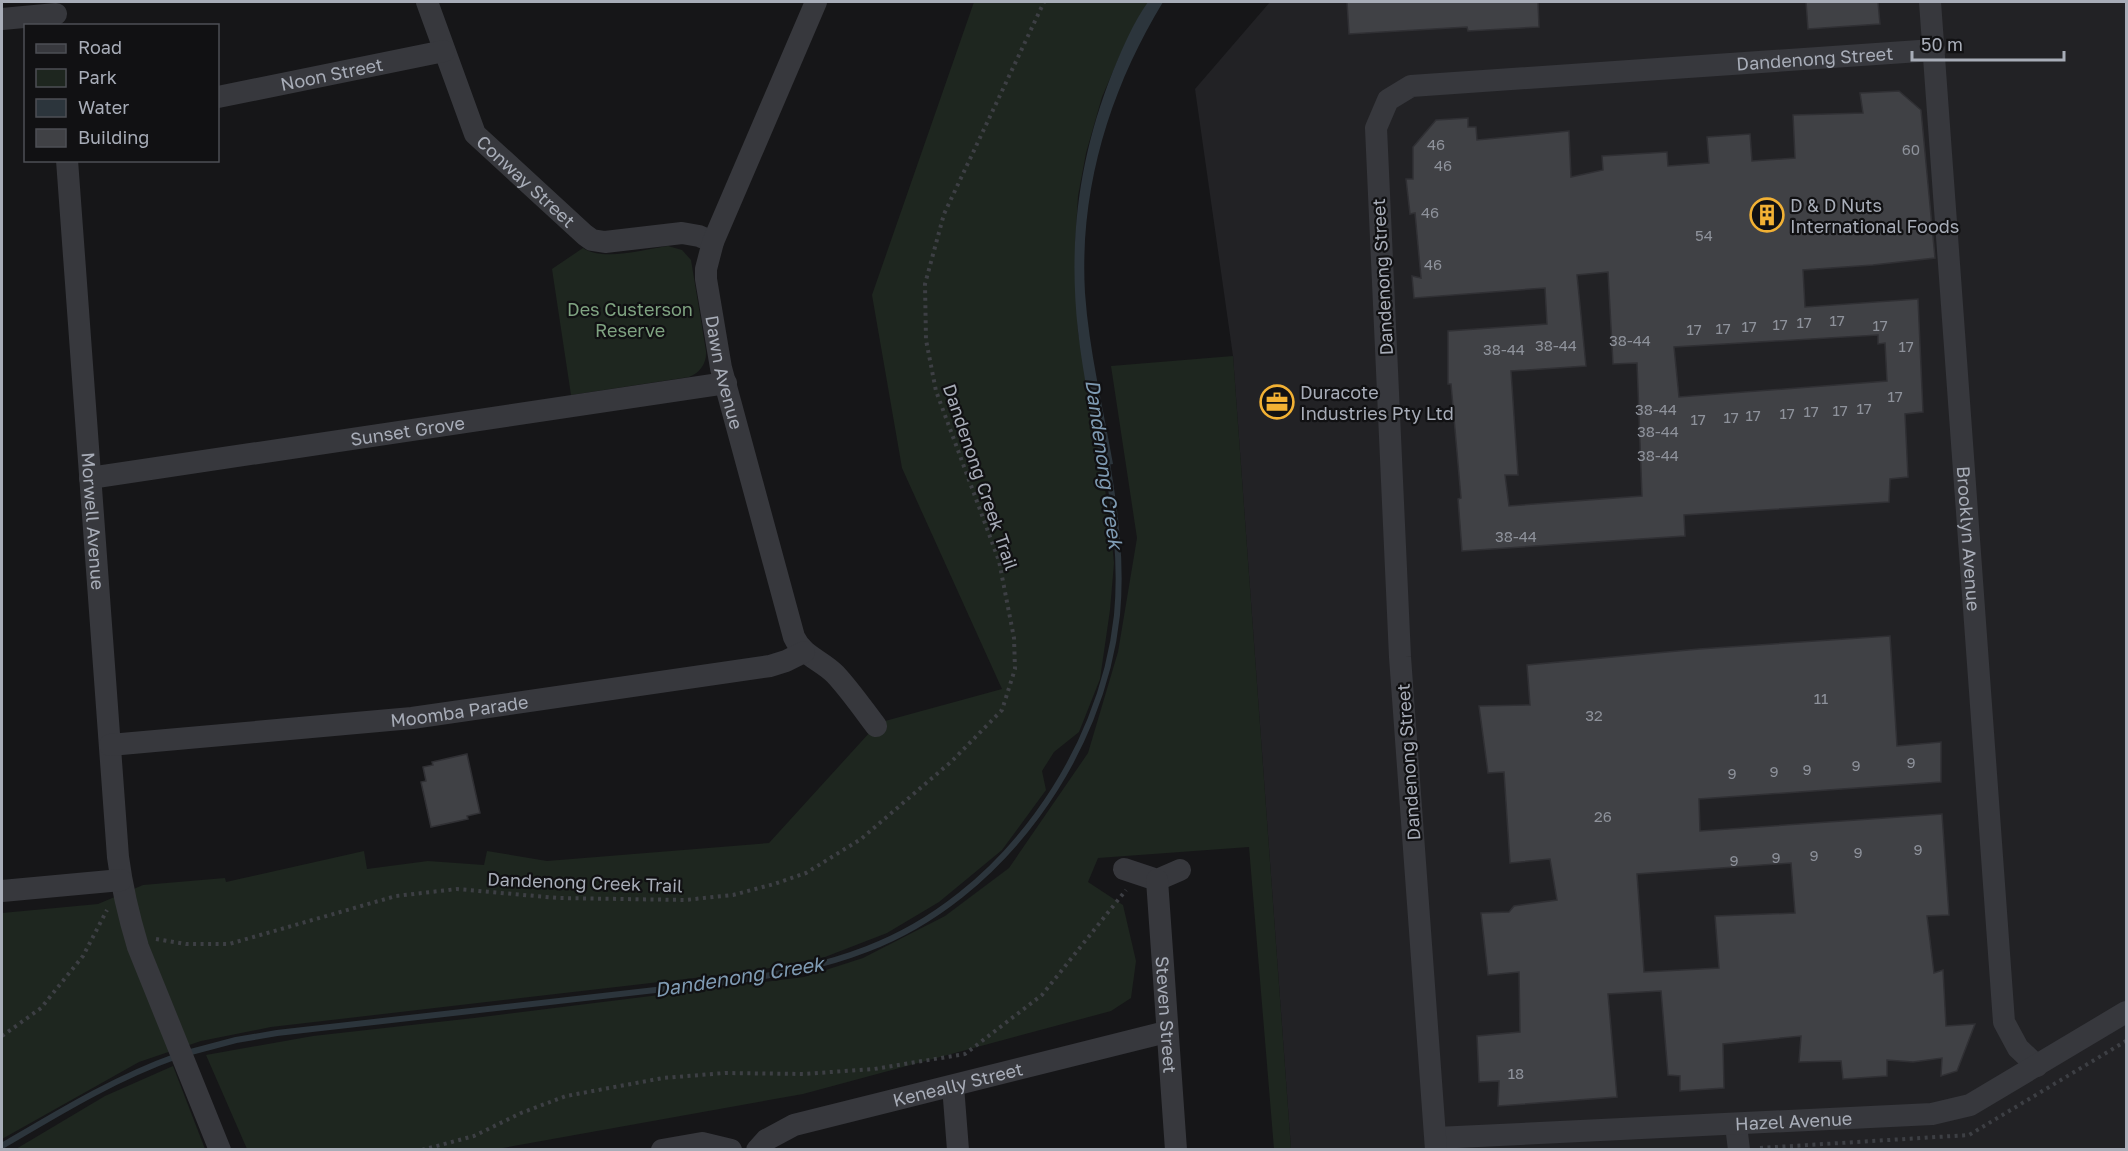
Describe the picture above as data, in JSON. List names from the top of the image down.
{
  "streets": {
    "street": [
      "Dandenong Street",
      "Noon Street",
      "Conway Street",
      "Dawn Avenue",
      "Sunset Grove",
      "Morwell Avenue",
      "Brooklyn Avenue",
      "Moomba Parade",
      "Steven Street",
      "Keneally Street",
      "Hazel Avenue"
    ],
    "path": ["Dandenong Creek Trail"]
  },
  "crossings": [
    ["Dandenong Street", "Brooklyn Avenue"],
    ["Dandenong Street", "Hazel Avenue"],
    ["Noon Street", "Conway Street"],
    ["Conway Street", "Dawn Avenue"],
    ["Dawn Avenue", "Sunset Grove"],
    ["Dawn Avenue", "Moomba Parade"],
    ["Sunset Grove", "Morwell Avenue"],
    ["Morwell Avenue", "Moomba Parade"],
    ["Brooklyn Avenue", "Hazel Avenue"],
    ["Steven Street", "Keneally Street"]
  ],
  "water": ["Dandenong Creek"],
  "parks": ["Des Custerson Reserve"],
  "places": {
    "building": ["D & D Nuts International Foods"],
    "office": ["Duracote Industries Pty Ltd"]
  },
  "house_numbers": [
    "46",
    "60",
    "46",
    "46",
    "54",
    "46",
    "17",
    "17",
    "17",
    "17",
    "17",
    "17",
    "17",
    "38-44",
    "38-44",
    "17",
    "38-44",
    "17",
    "17",
    "38-44",
    "17",
    "17",
    "17",
    "17",
    "17",
    "17",
    "38-44",
    "38-44",
    "38-44",
    "11",
    "32",
    "9",
    "9",
    "9",
    "9",
    "9",
    "26",
    "9",
    "9",
    "9",
    "9",
    "9",
    "18"
  ],
  "legend": [
    "Road",
    "Park",
    "Water",
    "Building"
  ],
  "scale_bar": "50 m"
}
